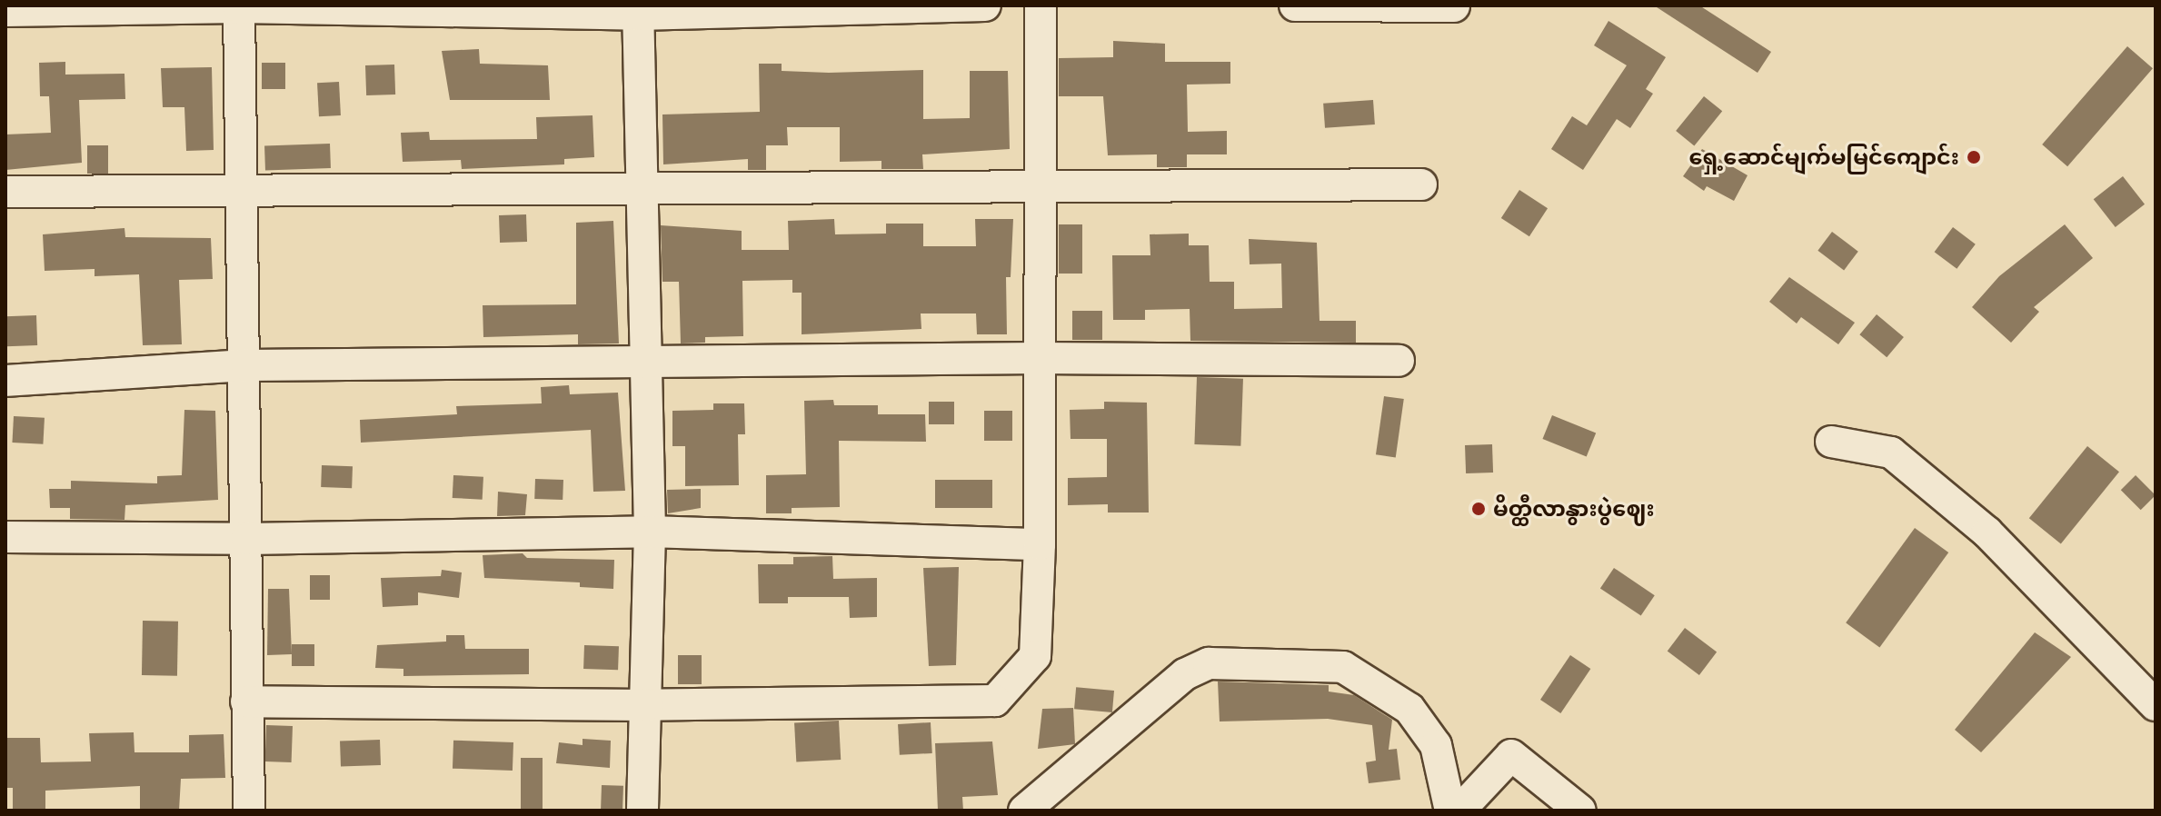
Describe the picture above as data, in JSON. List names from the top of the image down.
{
  "places": ["ရှေ့ဆောင်မျက်မမြင်ကျောင်း", "မိတ္ထီလာနွားပွဲဈေး"]
}
